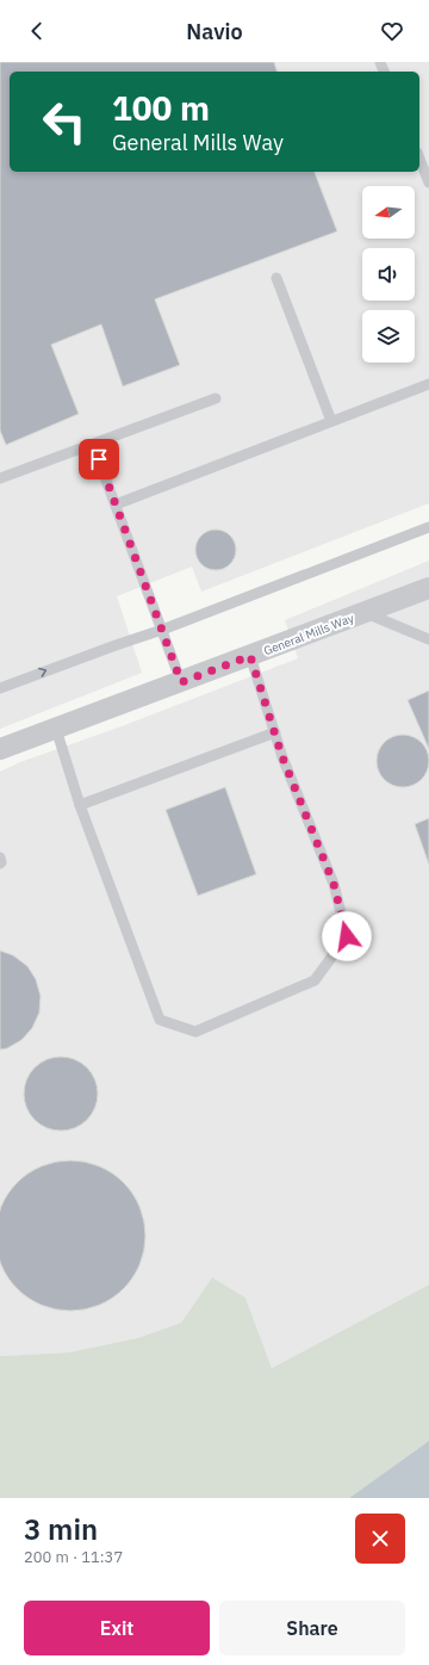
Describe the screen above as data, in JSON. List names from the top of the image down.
{
  "streets": {
    "street": ["General Mills Way"]
  },
  "north": "left",
  "page": {
    "header": "Navio",
    "turn": ["100 m", "General Mills Way"],
    "heading": ["3 min", "200 m · 11:37"],
    "buttons": ["Exit", "Share"]
  }
}
